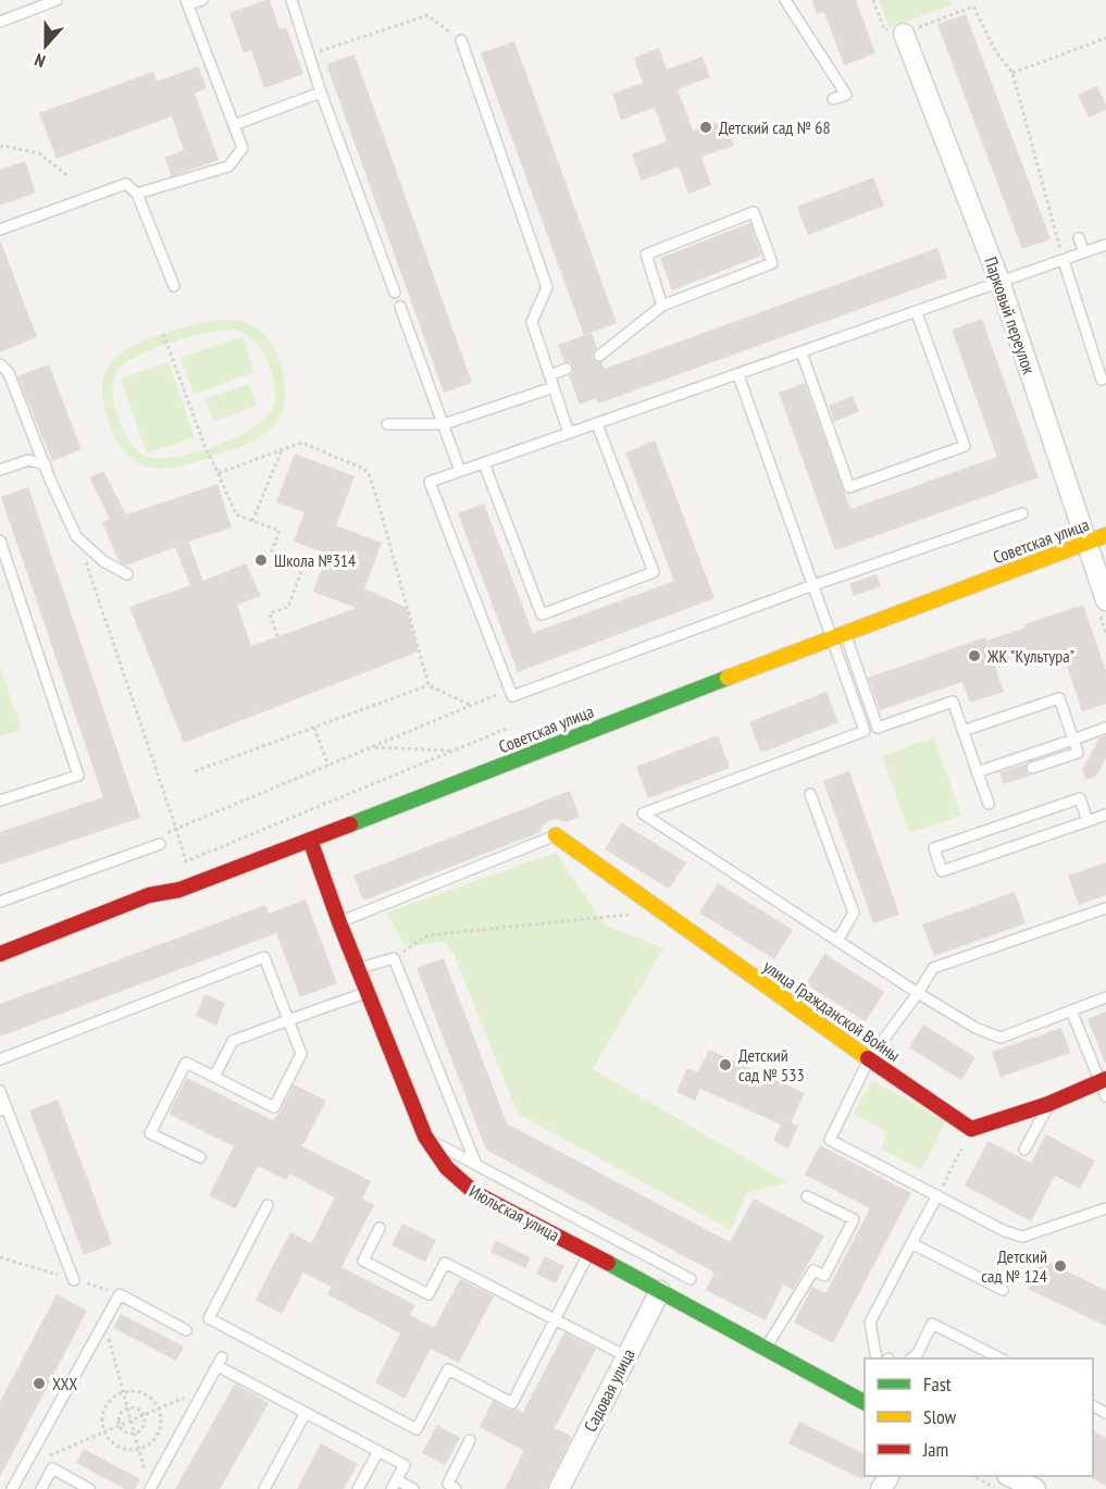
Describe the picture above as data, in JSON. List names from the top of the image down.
{
  "streets": {
    "street": [
      "Парковый переулок",
      "Советская улица",
      "улица Гражданской Войны",
      "Июльская улица",
      "Садовая улица"
    ]
  },
  "crossings": [
    ["Парковый переулок", "Советская улица"],
    ["Советская улица", "Июльская улица"],
    ["Июльская улица", "Садовая улица"]
  ],
  "places": [
    "Детский сад № 68",
    "Школа №314",
    "ЖК \"Культура\"",
    "Детский сад № 533",
    "Детский сад № 124",
    "XXX"
  ],
  "legend": ["Fast", "Slow", "Jam"],
  "north": "bottom"
}
